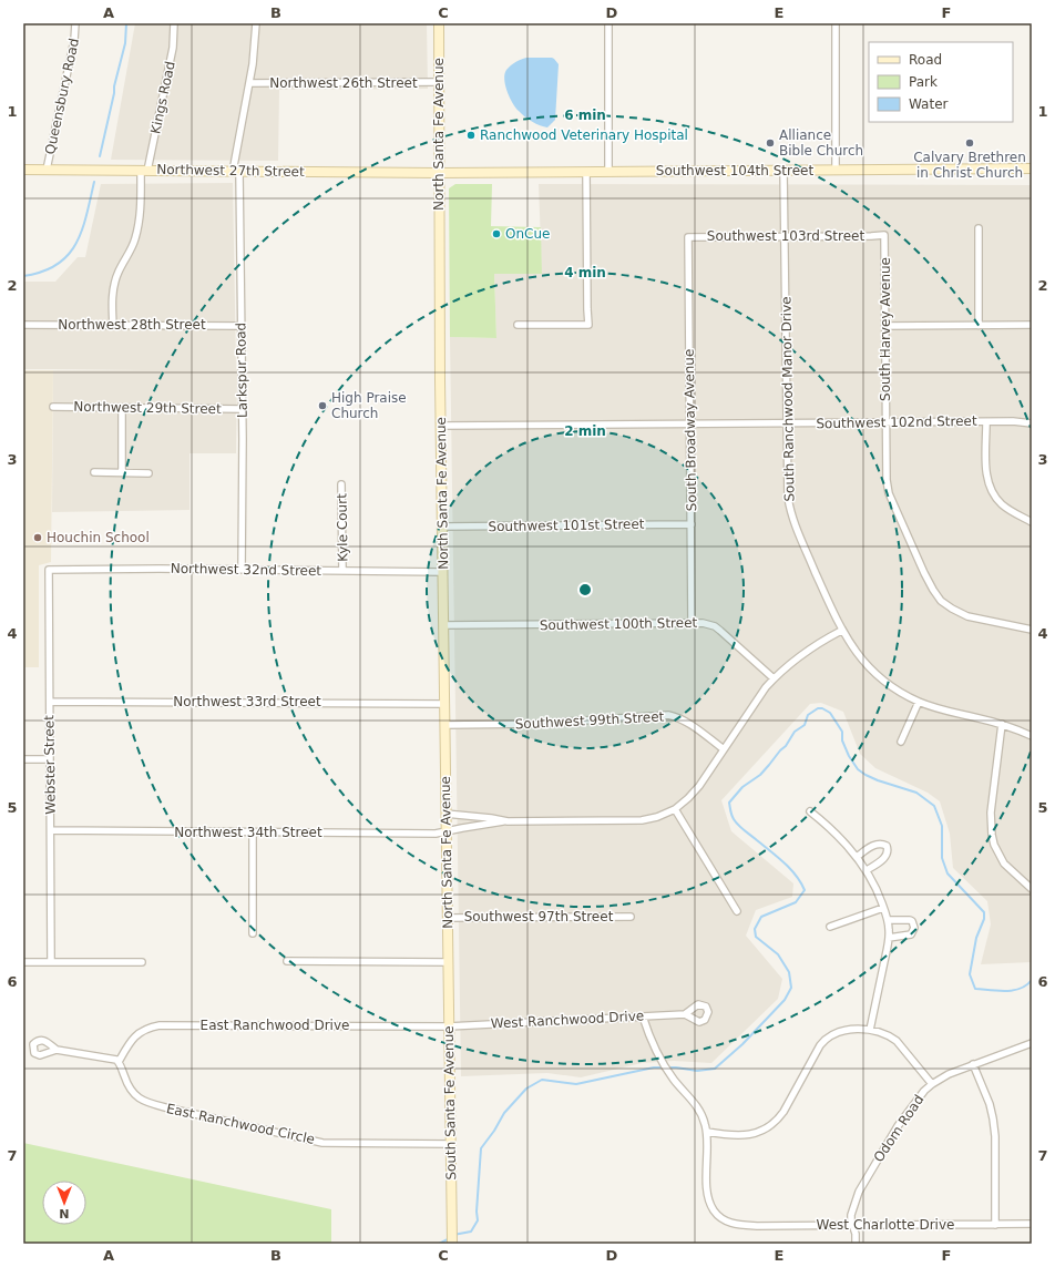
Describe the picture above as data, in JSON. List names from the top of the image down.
{
  "streets": {
    "main road": [
      "North Santa Fe Avenue",
      "Northwest 27th Street",
      "Southwest 104th Street",
      "South Santa Fe Avenue"
    ],
    "street": [
      "Northwest 26th Street",
      "Queensbury Road",
      "Kings Road",
      "Southwest 103rd Street",
      "Northwest 28th Street",
      "South Harvey Avenue",
      "Larkspur Road",
      "South Ranchwood Manor Drive",
      "Northwest 29th Street",
      "Southwest 102nd Street",
      "South Broadway Avenue",
      "Southwest 101st Street",
      "Kyle Court",
      "Northwest 32nd Street",
      "Southwest 100th Street",
      "Northwest 33rd Street",
      "Southwest 99th Street",
      "Webster Street",
      "Northwest 34th Street",
      "Southwest 97th Street",
      "West Ranchwood Drive",
      "East Ranchwood Drive",
      "East Ranchwood Circle",
      "Odom Road",
      "West Charlotte Drive"
    ]
  },
  "crossings": [
    ["Northwest 26th Street", "North Santa Fe Avenue"],
    ["Northwest 26th Street", "Larkspur Road"],
    ["Queensbury Road", "Northwest 27th Street"],
    ["Kings Road", "Northwest 27th Street"],
    ["Kings Road", "Northwest 28th Street"],
    ["North Santa Fe Avenue", "Northwest 27th Street"],
    ["North Santa Fe Avenue", "Southwest 104th Street"],
    ["North Santa Fe Avenue", "Southwest 102nd Street"],
    ["North Santa Fe Avenue", "Southwest 101st Street"],
    ["North Santa Fe Avenue", "Northwest 32nd Street"],
    ["North Santa Fe Avenue", "Southwest 100th Street"],
    ["North Santa Fe Avenue", "Northwest 33rd Street"],
    ["North Santa Fe Avenue", "Southwest 99th Street"],
    ["North Santa Fe Avenue", "Northwest 34th Street"],
    ["North Santa Fe Avenue", "Southwest 97th Street"],
    ["North Santa Fe Avenue", "South Santa Fe Avenue"],
    ["Northwest 27th Street", "Southwest 104th Street"],
    ["Northwest 27th Street", "Larkspur Road"],
    ["Southwest 104th Street", "South Ranchwood Manor Drive"],
    ["Southwest 103rd Street", "South Harvey Avenue"],
    ["Southwest 103rd Street", "South Ranchwood Manor Drive"],
    ["Southwest 103rd Street", "South Broadway Avenue"],
    ["Northwest 28th Street", "Larkspur Road"],
    ["South Harvey Avenue", "Southwest 102nd Street"],
    ["Larkspur Road", "Northwest 29th Street"],
    ["Larkspur Road", "Northwest 32nd Street"],
    ["South Ranchwood Manor Drive", "Southwest 102nd Street"],
    ["Southwest 102nd Street", "South Broadway Avenue"],
    ["South Broadway Avenue", "Southwest 101st Street"],
    ["South Broadway Avenue", "Southwest 100th Street"],
    ["Kyle Court", "Northwest 32nd Street"],
    ["Northwest 32nd Street", "Webster Street"],
    ["Northwest 33rd Street", "Webster Street"],
    ["Webster Street", "Northwest 34th Street"],
    ["West Ranchwood Drive", "East Ranchwood Drive"],
    ["West Ranchwood Drive", "South Santa Fe Avenue"],
    ["East Ranchwood Drive", "South Santa Fe Avenue"],
    ["East Ranchwood Drive", "East Ranchwood Circle"],
    ["South Santa Fe Avenue", "East Ranchwood Circle"],
    ["Odom Road", "West Charlotte Drive"]
  ],
  "places": [
    "Ranchwood Veterinary Hospital",
    "Alliance Bible Church",
    "Calvary Brethren in Christ Church",
    "OnCue",
    "High Praise Church",
    "Houchin School"
  ],
  "legend": ["Road", "Park", "Water"],
  "north": "bottom",
  "grid": {
    "columns": [
      "A",
      "B",
      "C",
      "D",
      "E",
      "F"
    ],
    "rows": [
      "1",
      "2",
      "3",
      "4",
      "5",
      "6",
      "7"
    ]
  },
  "rings": ["6 min", "4 min", "2 min"]
}
